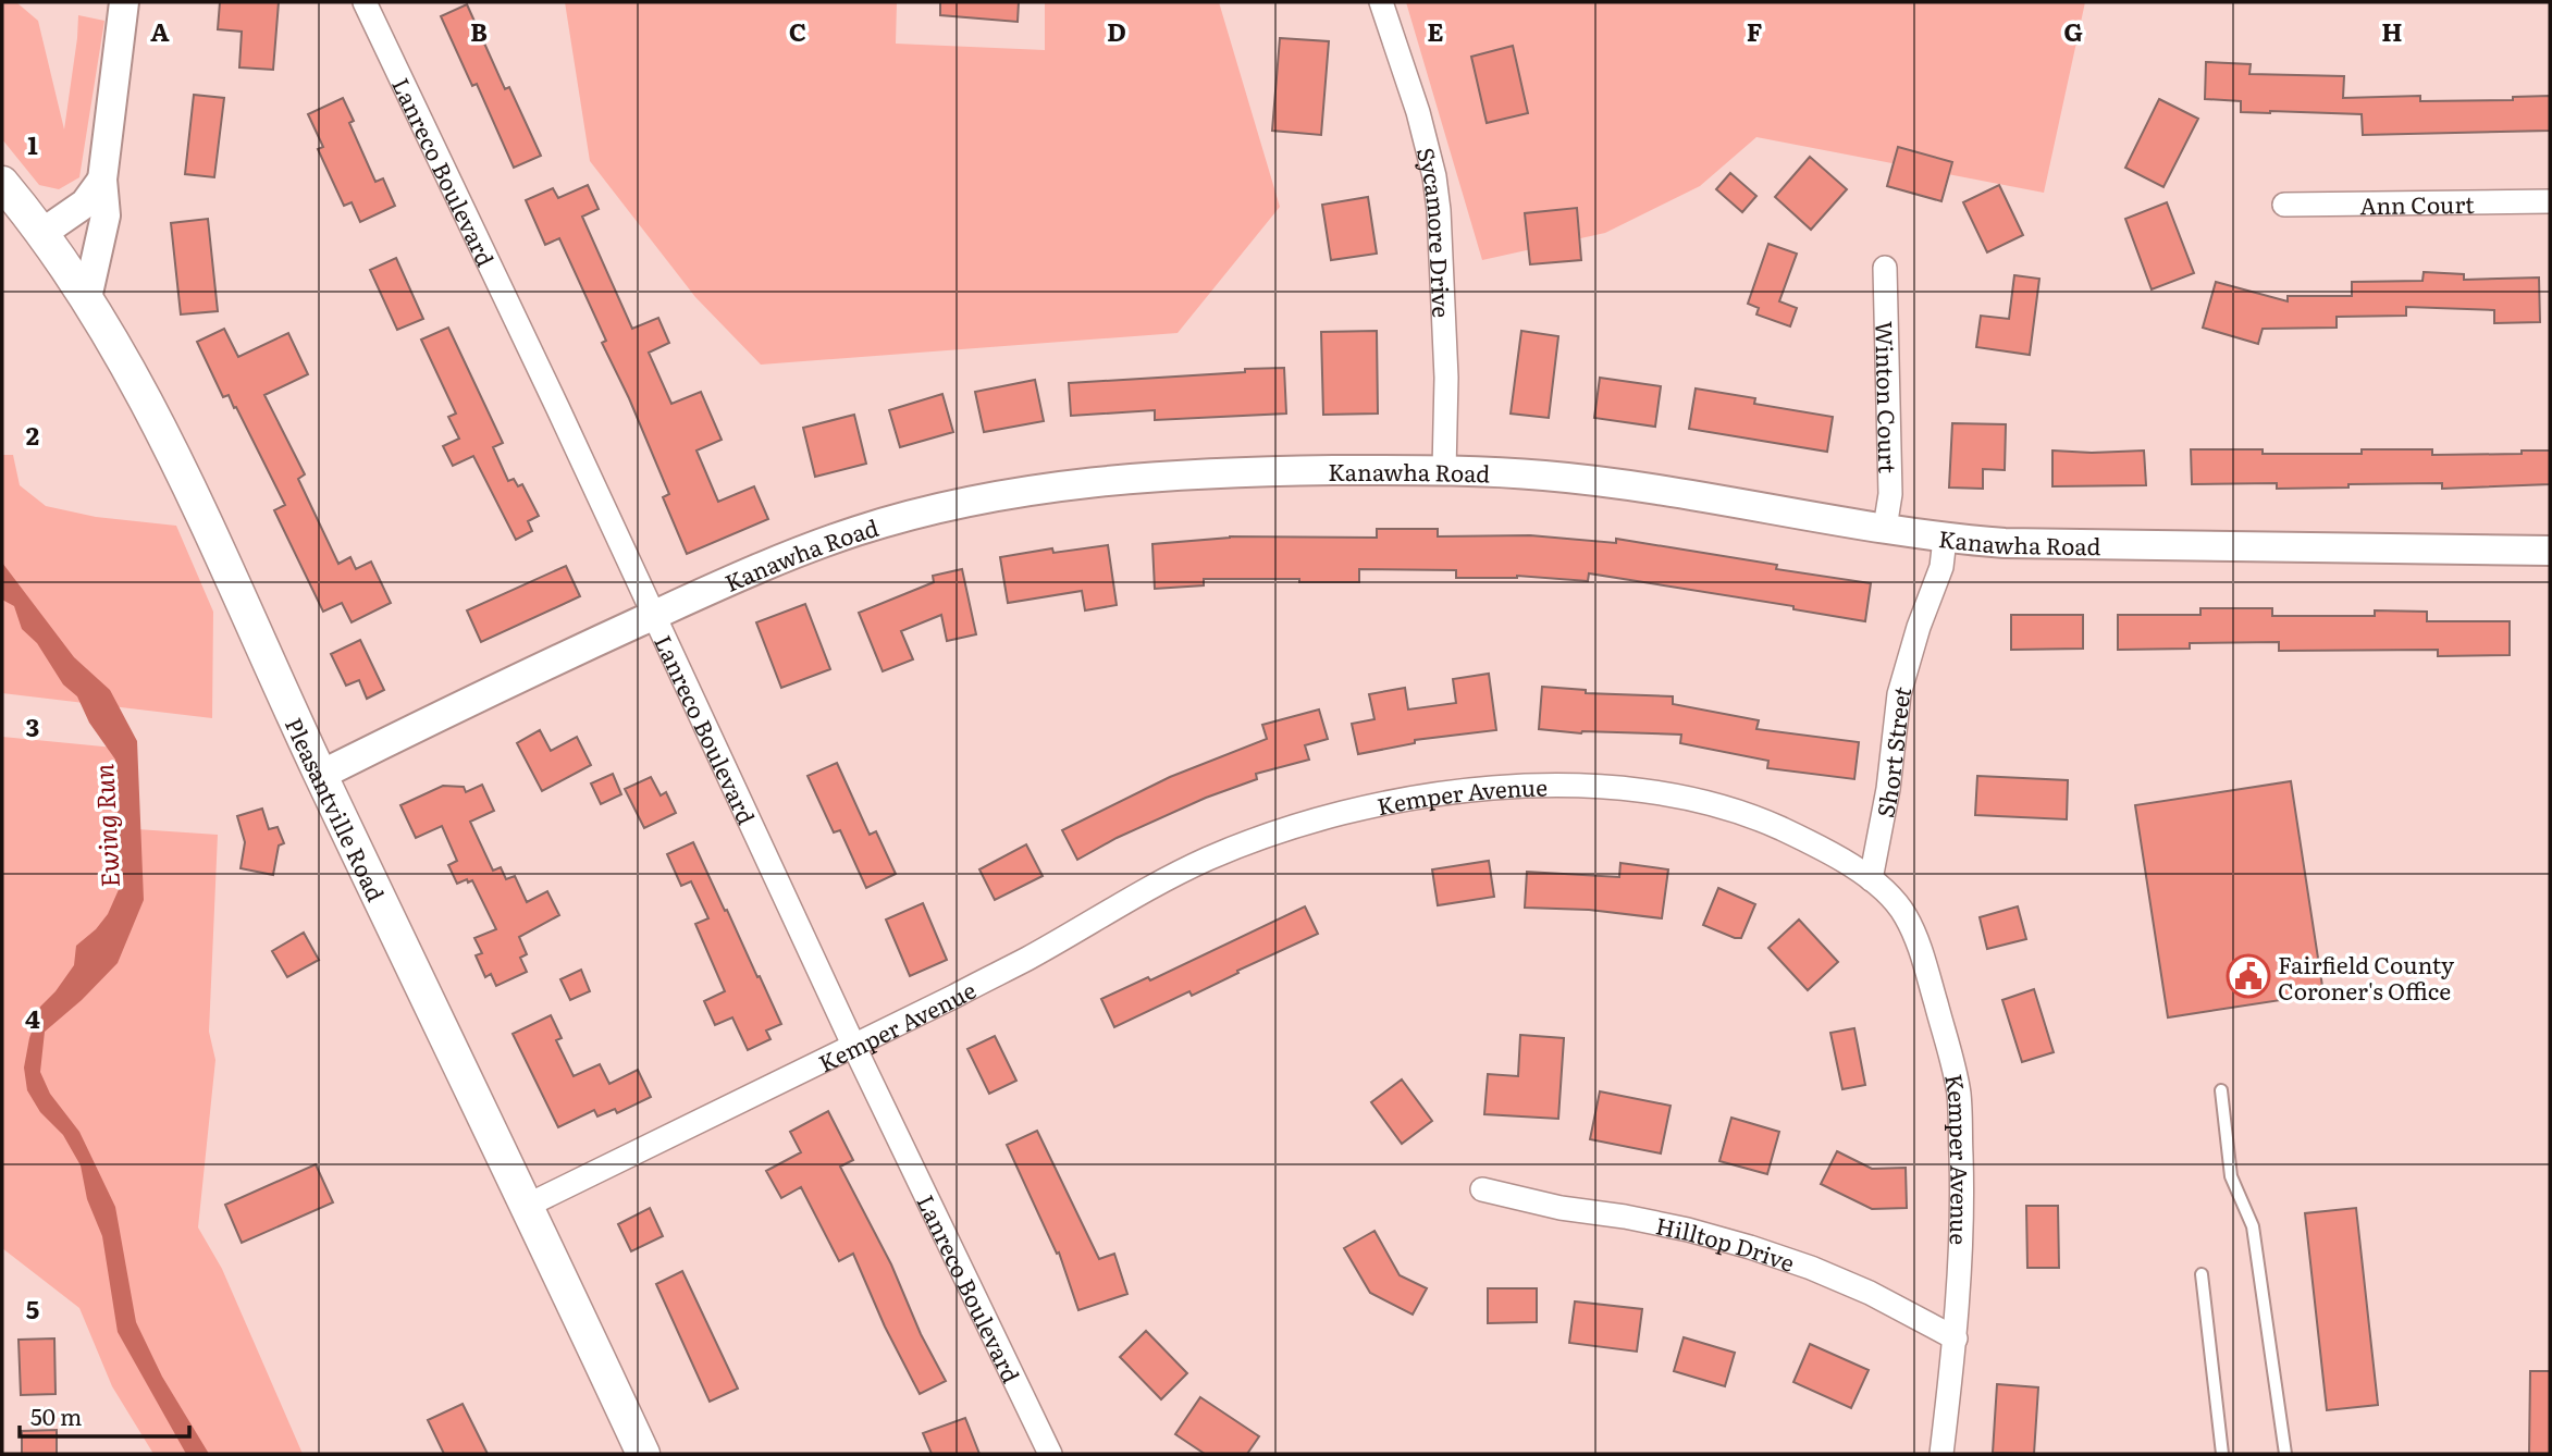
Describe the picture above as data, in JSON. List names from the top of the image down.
{
  "streets": {
    "main road": ["Pleasantville Road"],
    "street": [
      "Lanreco Boulevard",
      "Ann Court",
      "Sycamore Drive",
      "Winton Court",
      "Kanawha Road",
      "Short Street",
      "Kemper Avenue",
      "Hilltop Drive"
    ]
  },
  "crossings": [
    ["Lanreco Boulevard", "Kanawha Road"],
    ["Lanreco Boulevard", "Kemper Avenue"],
    ["Sycamore Drive", "Kanawha Road"],
    ["Winton Court", "Kanawha Road"],
    ["Kanawha Road", "Short Street"],
    ["Kanawha Road", "Pleasantville Road"],
    ["Short Street", "Kemper Avenue"],
    ["Kemper Avenue", "Pleasantville Road"],
    ["Kemper Avenue", "Hilltop Drive"]
  ],
  "water": ["Ewing Run"],
  "places": {
    "public building": ["Fairfield County Coroner's Office"]
  },
  "scale_bar": "50 m",
  "grid": {
    "columns": [
      "A",
      "B",
      "C",
      "D",
      "E",
      "F",
      "G",
      "H"
    ],
    "rows": [
      "1",
      "2",
      "3",
      "4",
      "5"
    ]
  }
}
